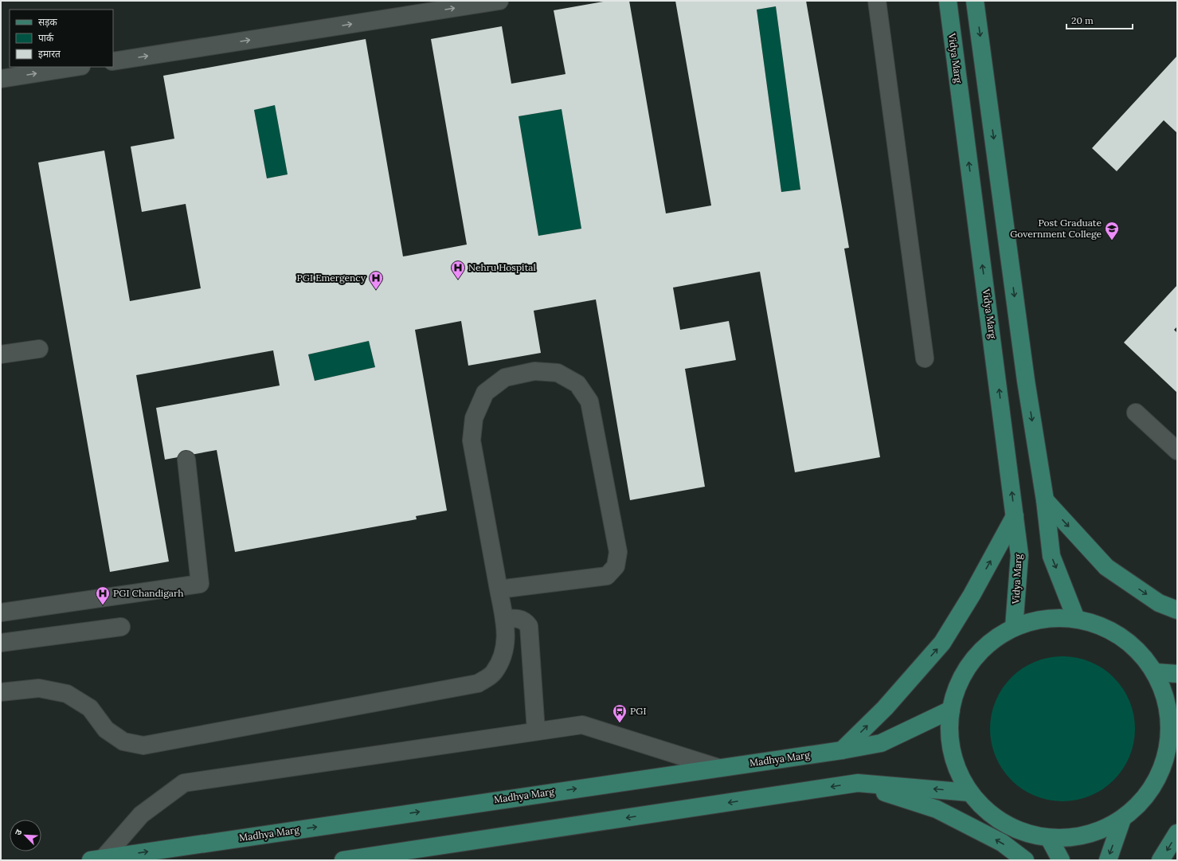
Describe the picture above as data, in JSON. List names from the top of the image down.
{
  "streets": {
    "main road": ["Vidya Marg", "Madhya Marg"]
  },
  "places": {
    "school or university": ["Post Graduate Government College"],
    "hospital": ["Nehru Hospital", "PGI Emergency", "PGI Chandigarh"],
    "bus stop": ["PGI"]
  },
  "legend": ["सड़क", "पार्क", "इमारत"],
  "scale_bar": "20 m",
  "north": "top left"
}
